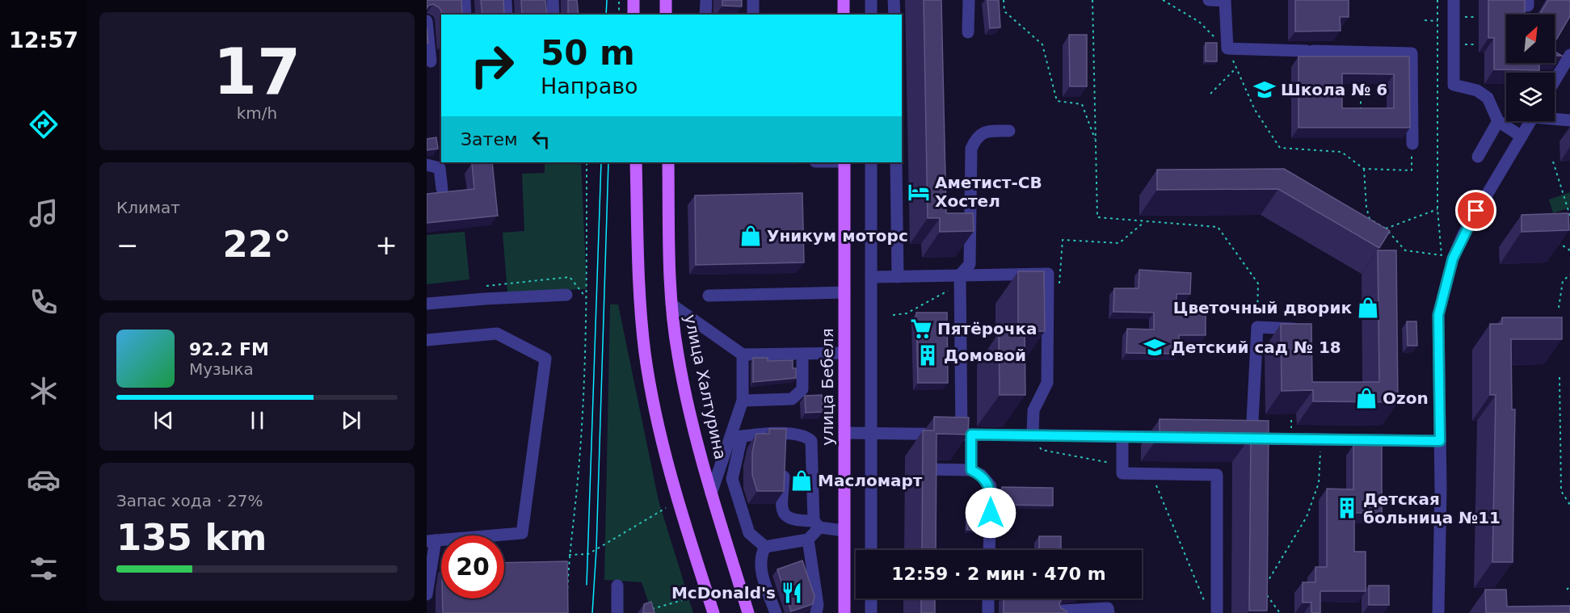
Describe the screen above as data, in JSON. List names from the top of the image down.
{
  "streets": {
    "main road": ["улица Халтурина", "улица Бебеля"]
  },
  "places": {
    "school or university": ["Школа № 6", "Детский сад № 18"],
    "hotel": ["Аметист-СВ Хостел"],
    "shop": [
      "Уникум моторс",
      "Цветочный дворик",
      "Ozon",
      "Масломарт"
    ],
    "supermarket": ["Пятёрочка"],
    "building": ["Домовой", "Детская больница №11"],
    "restaurant": ["McDonald's"]
  },
  "north": "top right",
  "page": {
    "tabs": "12:57",
    "tile": [
      ["17", "km/h"],
      "Климат",
      ["Запас хода · 27%", "135 km"]
    ],
    "turn": ["50 m", "Направо"],
    "then": "Затем",
    "heat": ["−", "22°", "+"],
    "song": ["92.2 FM", "Музыка"],
    "limit": "20",
    "trip": "12:59 · 2 мин · 470 m"
  }
}
